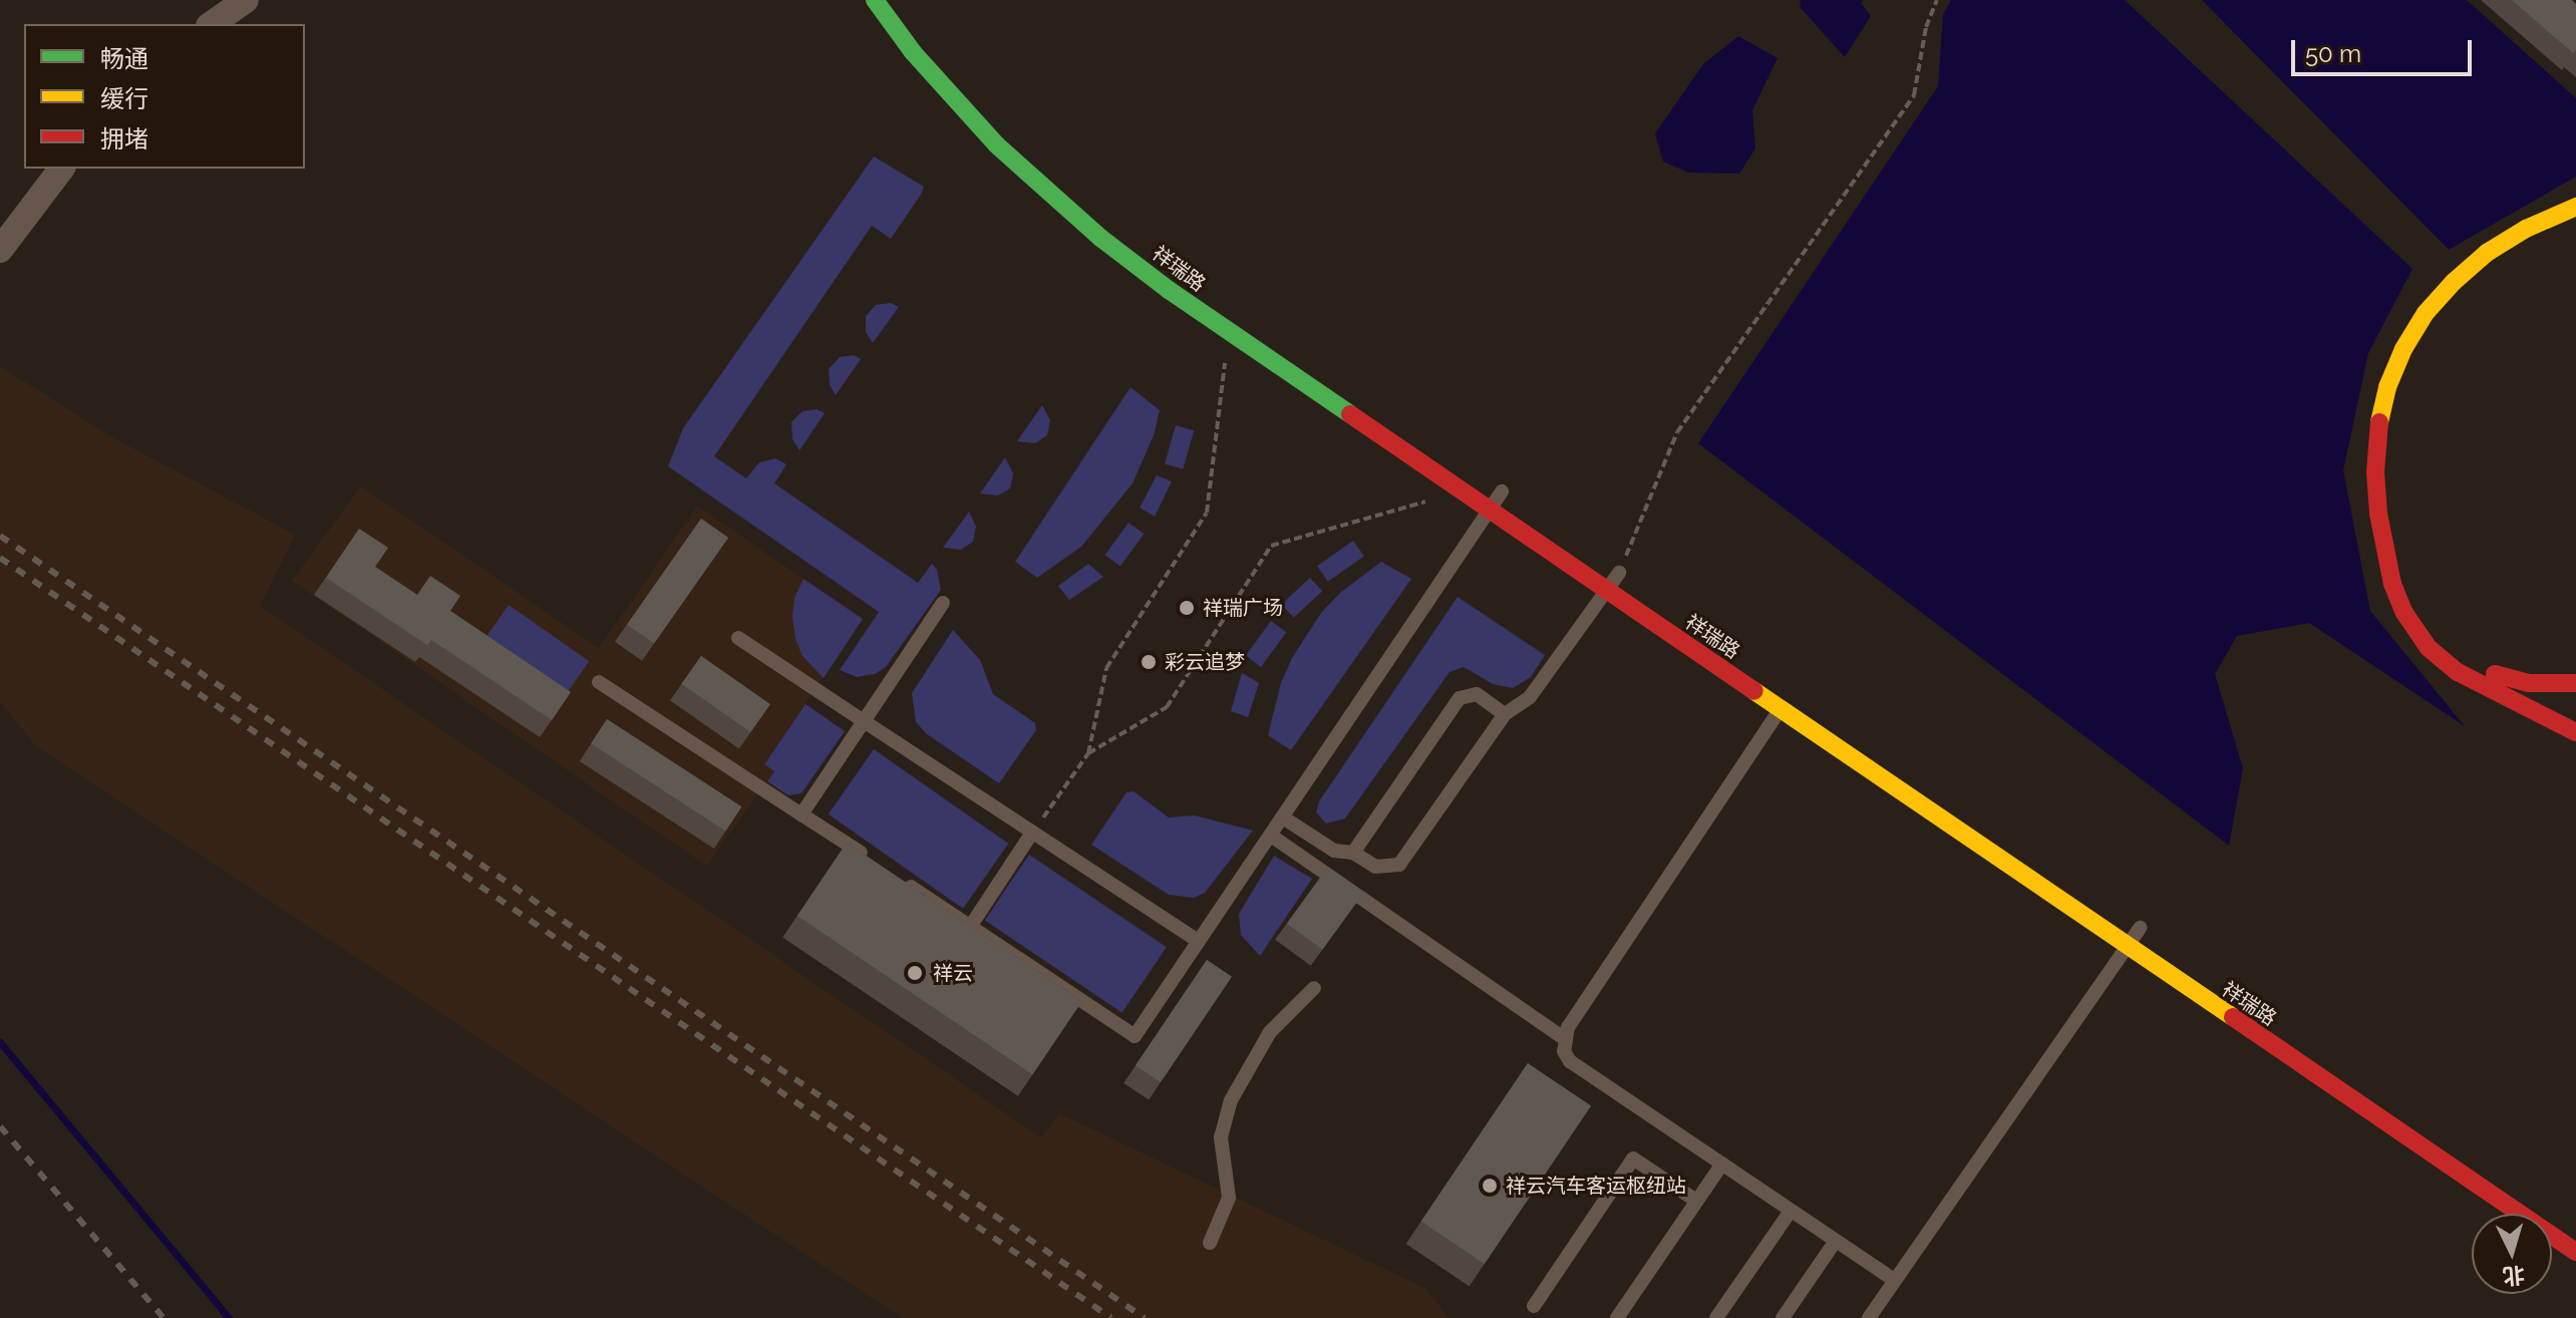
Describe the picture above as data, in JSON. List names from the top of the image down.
{
  "streets": {
    "main road": ["祥瑞路"]
  },
  "places": [
    "祥瑞广场",
    "彩云追梦",
    "祥云",
    "祥云汽车客运枢纽站"
  ],
  "legend": ["畅通", "缓行", "拥堵"],
  "scale_bar": "50 m",
  "north": "bottom"
}
